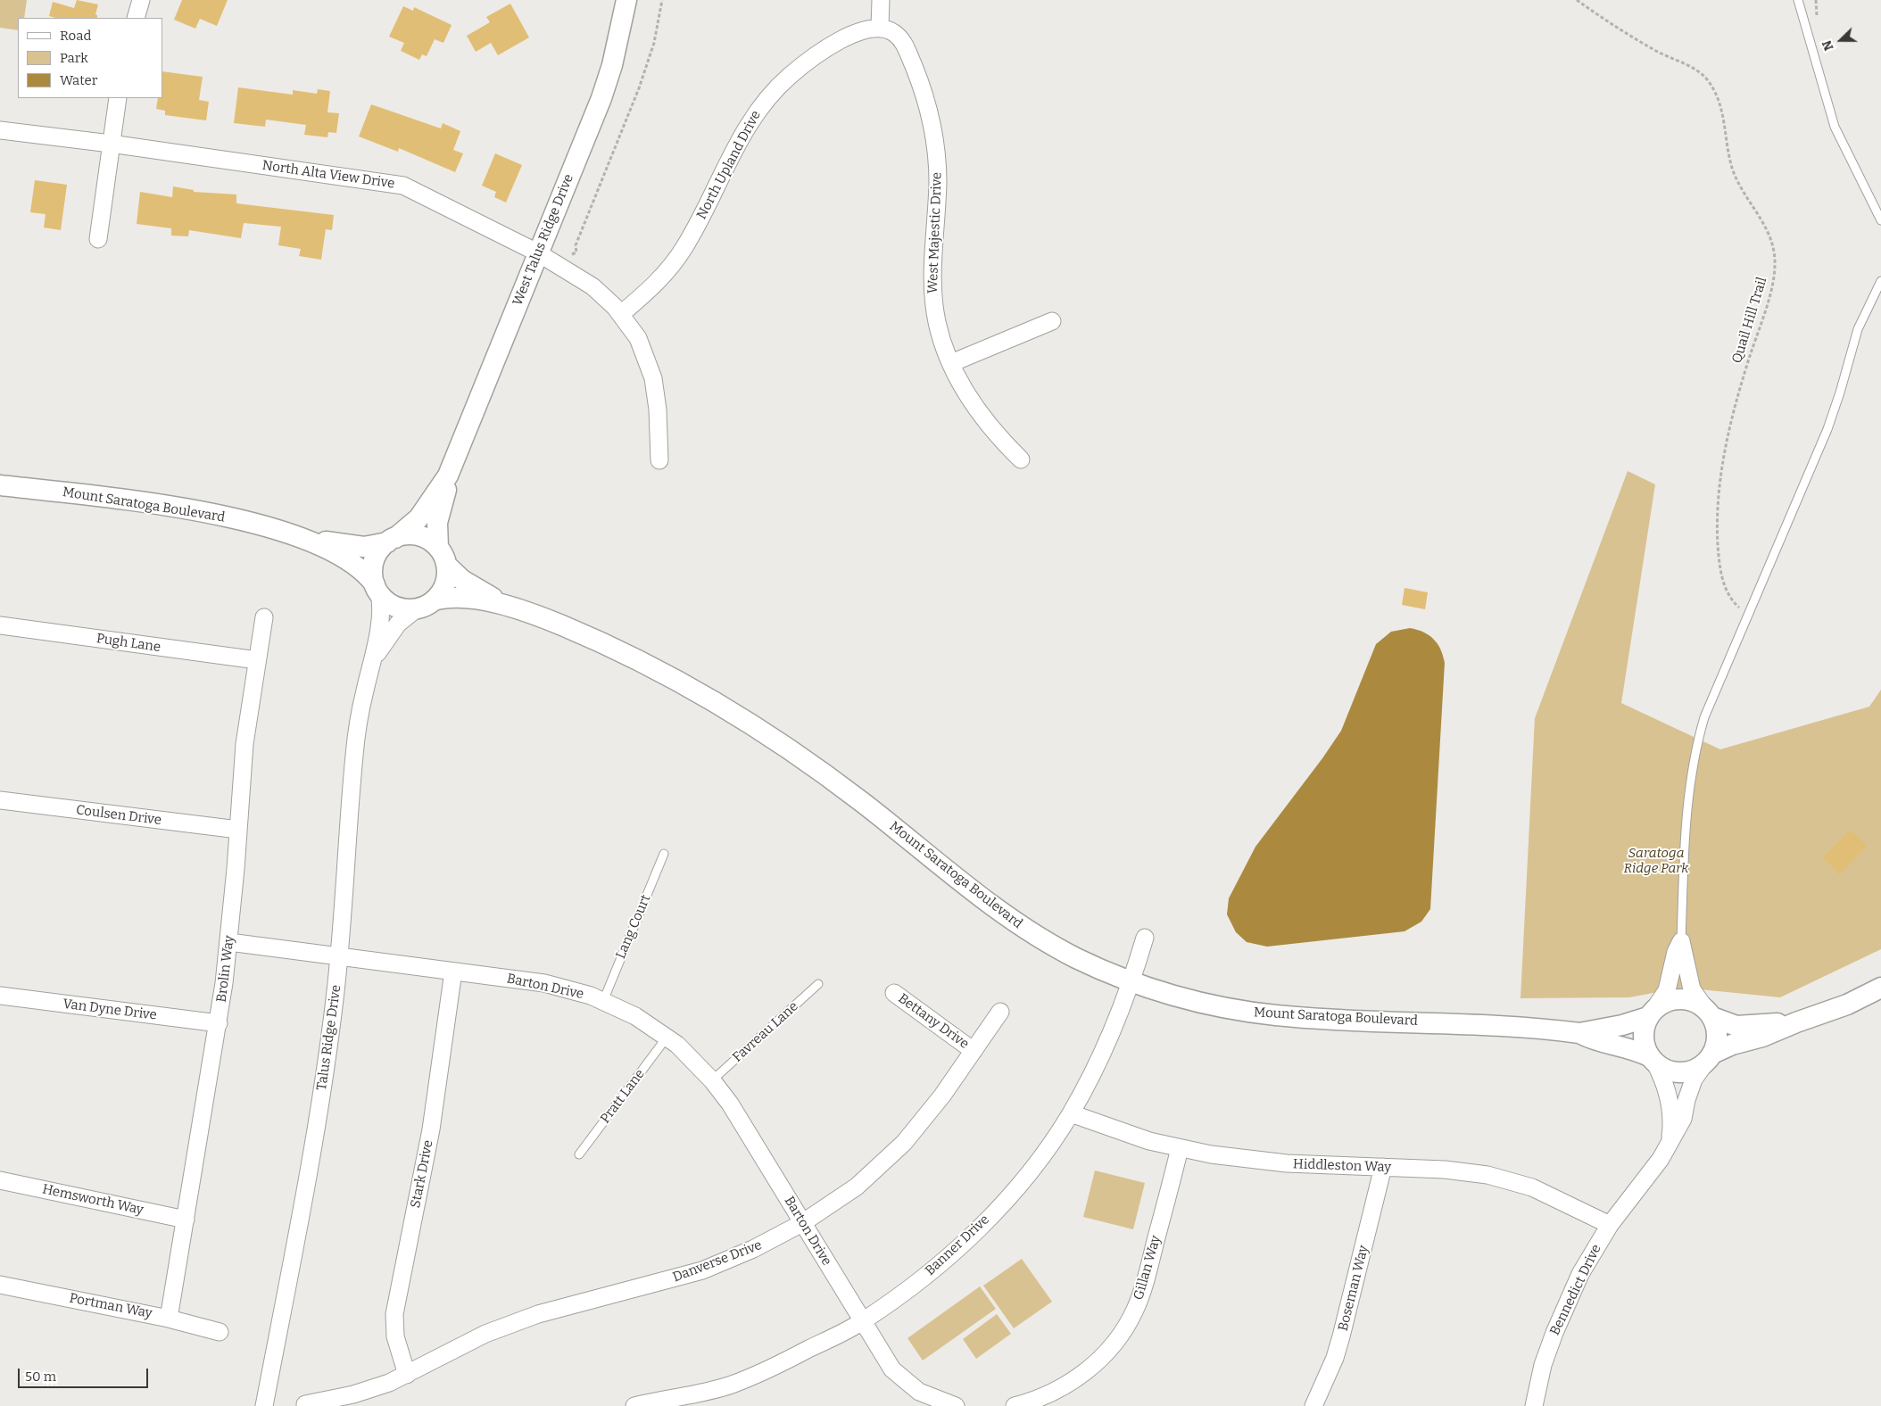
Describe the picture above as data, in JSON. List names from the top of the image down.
{
  "streets": {
    "street": [
      "North Upland Drive",
      "North Alta View Drive",
      "West Majestic Drive",
      "West Talus Ridge Drive",
      "Mount Saratoga Boulevard",
      "Pugh Lane",
      "Coulsen Drive",
      "Brolin Way",
      "Barton Drive",
      "Van Dyne Drive",
      "Bettany Drive",
      "Talus Ridge Drive",
      "Hiddleston Way",
      "Stark Drive",
      "Hemsworth Way",
      "Banner Drive",
      "Danverse Drive",
      "Gillan Way",
      "Boseman Way",
      "Bennedict Drive",
      "Portman Way"
    ],
    "lane": ["Lang Court", "Favreau Lane", "Pratt Lane"],
    "path": ["Quail Hill Trail"]
  },
  "crossings": [
    ["North Upland Drive", "North Alta View Drive"],
    ["North Upland Drive", "West Majestic Drive"],
    ["North Alta View Drive", "West Talus Ridge Drive"],
    ["West Talus Ridge Drive", "Mount Saratoga Boulevard"],
    ["West Talus Ridge Drive", "Talus Ridge Drive"],
    ["Mount Saratoga Boulevard", "Talus Ridge Drive"],
    ["Mount Saratoga Boulevard", "Banner Drive"],
    ["Mount Saratoga Boulevard", "Bennedict Drive"],
    ["Pugh Lane", "Brolin Way"],
    ["Coulsen Drive", "Brolin Way"],
    ["Lang Court", "Barton Drive"],
    ["Brolin Way", "Barton Drive"],
    ["Brolin Way", "Van Dyne Drive"],
    ["Brolin Way", "Hemsworth Way"],
    ["Brolin Way", "Portman Way"],
    ["Barton Drive", "Favreau Lane"],
    ["Barton Drive", "Talus Ridge Drive"],
    ["Barton Drive", "Pratt Lane"],
    ["Barton Drive", "Stark Drive"],
    ["Barton Drive", "Banner Drive"],
    ["Barton Drive", "Danverse Drive"],
    ["Bettany Drive", "Danverse Drive"],
    ["Hiddleston Way", "Banner Drive"],
    ["Hiddleston Way", "Gillan Way"],
    ["Hiddleston Way", "Boseman Way"],
    ["Hiddleston Way", "Bennedict Drive"],
    ["Stark Drive", "Danverse Drive"]
  ],
  "parks": ["Saratoga Ridge Park"],
  "legend": ["Road", "Park", "Water"],
  "scale_bar": "50 m",
  "north": "left"
}
